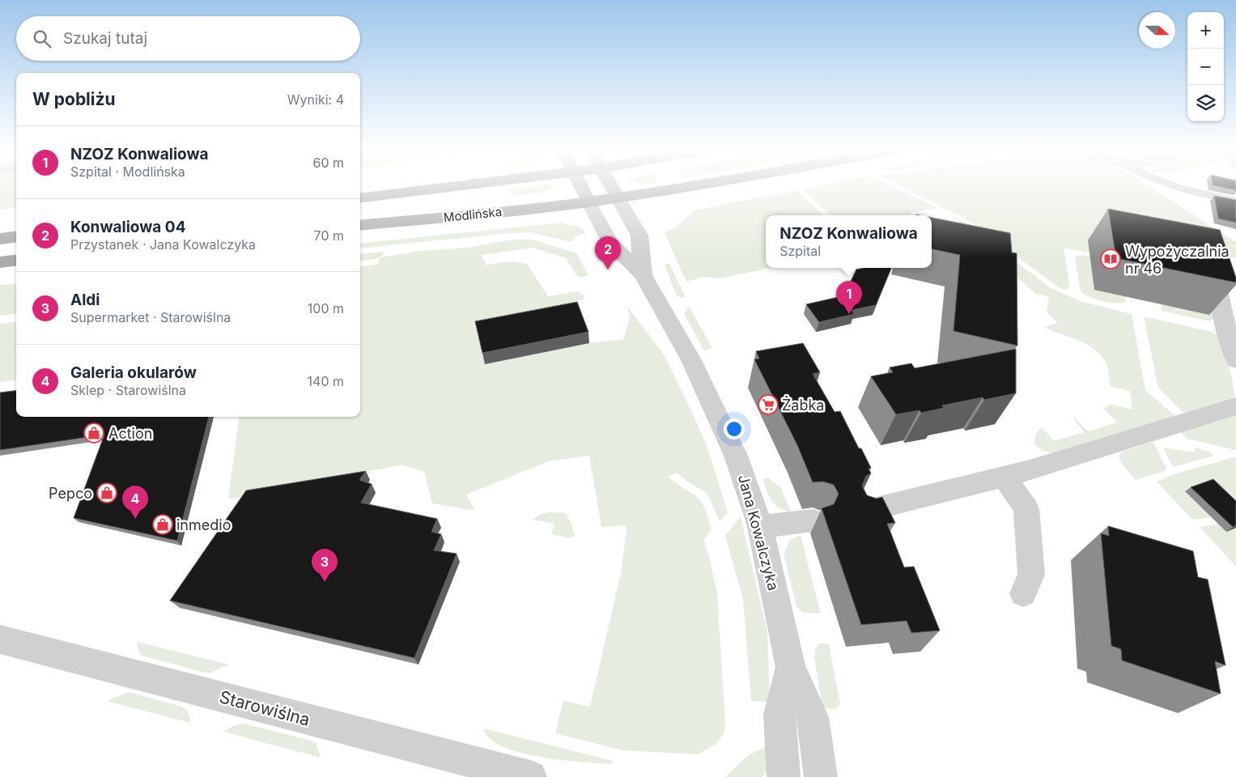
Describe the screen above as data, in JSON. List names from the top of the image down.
{
  "streets": {
    "main road": ["Modlińska"],
    "street": ["Jana Kowalczyka", "Starowiślna"]
  },
  "crossings": [
    ["Modlińska", "Jana Kowalczyka"]
  ],
  "places": {
    "library": ["Wypożyczalnia nr 46"],
    "supermarket": ["Żabka"],
    "shop": ["Action", "Pepco", "inmedio"]
  },
  "north": "right",
  "page": {
    "map_buttons": ["+", "−"],
    "search": "Szukaj tutaj",
    "heading": ["W pobliżu", "Wyniki: 4"],
    "list": [
      {
        "mark": "1",
        "name": "NZOZ Konwaliowa",
        "note": "Szpital · Modlińska",
        "value": "60 m"
      },
      {
        "mark": "2",
        "name": "Konwaliowa 04",
        "note": "Przystanek · Jana Kowalczyka",
        "value": "70 m"
      },
      {
        "mark": "3",
        "name": "Aldi",
        "note": "Supermarket · Starowiślna",
        "value": "100 m"
      },
      {
        "mark": "4",
        "name": "Galeria okularów",
        "note": "Sklep · Starowiślna",
        "value": "140 m"
      }
    ],
    "popup": ["NZOZ Konwaliowa", "Szpital"],
    "pins": [
      "2",
      "1",
      "4",
      "3"
    ]
  }
}
